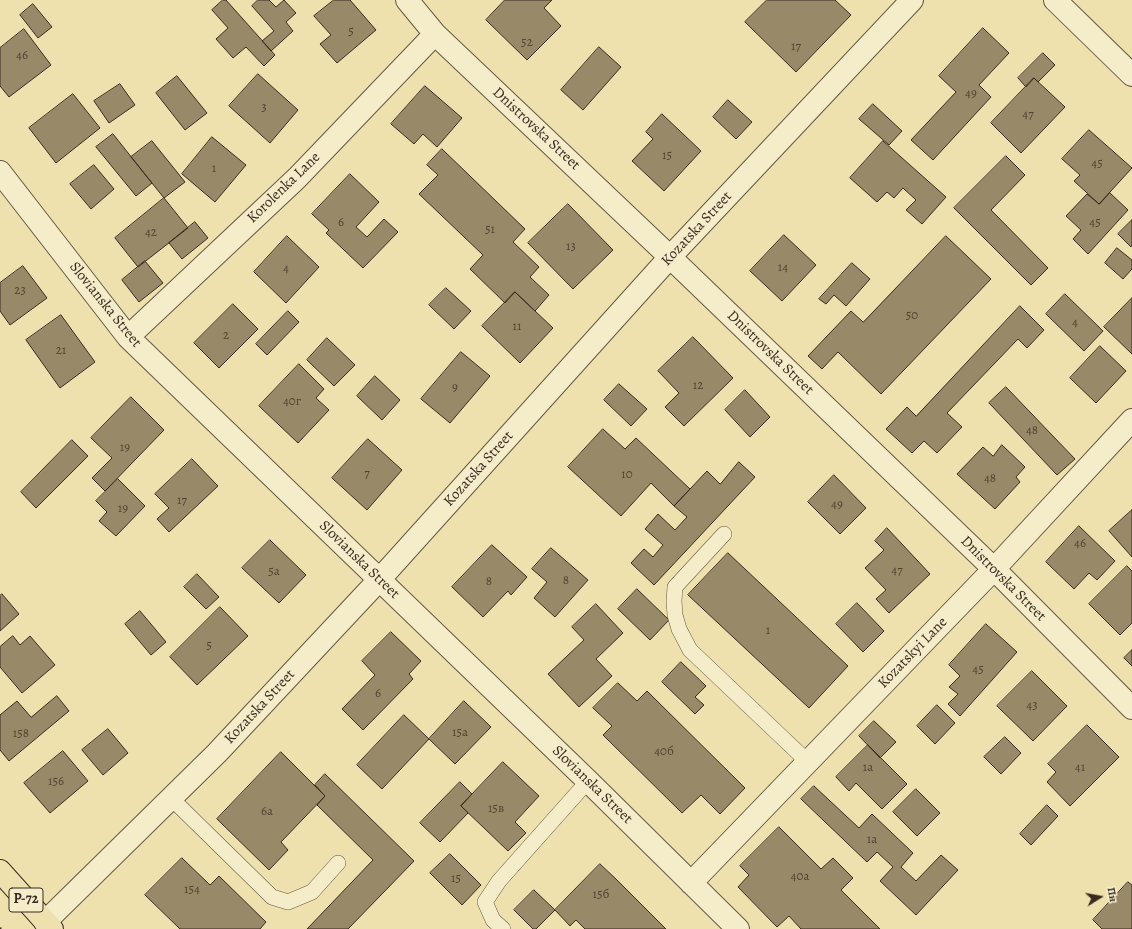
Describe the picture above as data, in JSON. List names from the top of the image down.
{
  "streets": {
    "main road": ["Р-72"],
    "street": [
      "Dnistrovska Street",
      "Korolenka Lane",
      "Kozatska Street",
      "Slovianska Street",
      "Kozatskyi Lane"
    ]
  },
  "crossings": [
    ["Dnistrovska Street", "Korolenka Lane"],
    ["Dnistrovska Street", "Kozatska Street"],
    ["Dnistrovska Street", "Kozatskyi Lane"],
    ["Korolenka Lane", "Slovianska Street"],
    ["Kozatska Street", "Slovianska Street"],
    ["Kozatska Street", "Р-72"],
    ["Slovianska Street", "Kozatskyi Lane"]
  ],
  "house_numbers": [
    "5",
    "52",
    "17",
    "46",
    "49",
    "3",
    "47",
    "15",
    "45",
    "1",
    "6",
    "45",
    "51",
    "42",
    "13",
    "14",
    "4",
    "23",
    "50",
    "4",
    "11",
    "2",
    "21",
    "12",
    "9",
    "40г",
    "48",
    "19",
    "7",
    "10",
    "48",
    "17",
    "49",
    "19",
    "46",
    "47",
    "5а",
    "8",
    "8",
    "1",
    "5",
    "45",
    "6",
    "43",
    "15а",
    "158",
    "40б",
    "1а",
    "41",
    "156",
    "15в",
    "6а",
    "1а",
    "40а",
    "15",
    "154",
    "15б"
  ],
  "north": "right"
}
